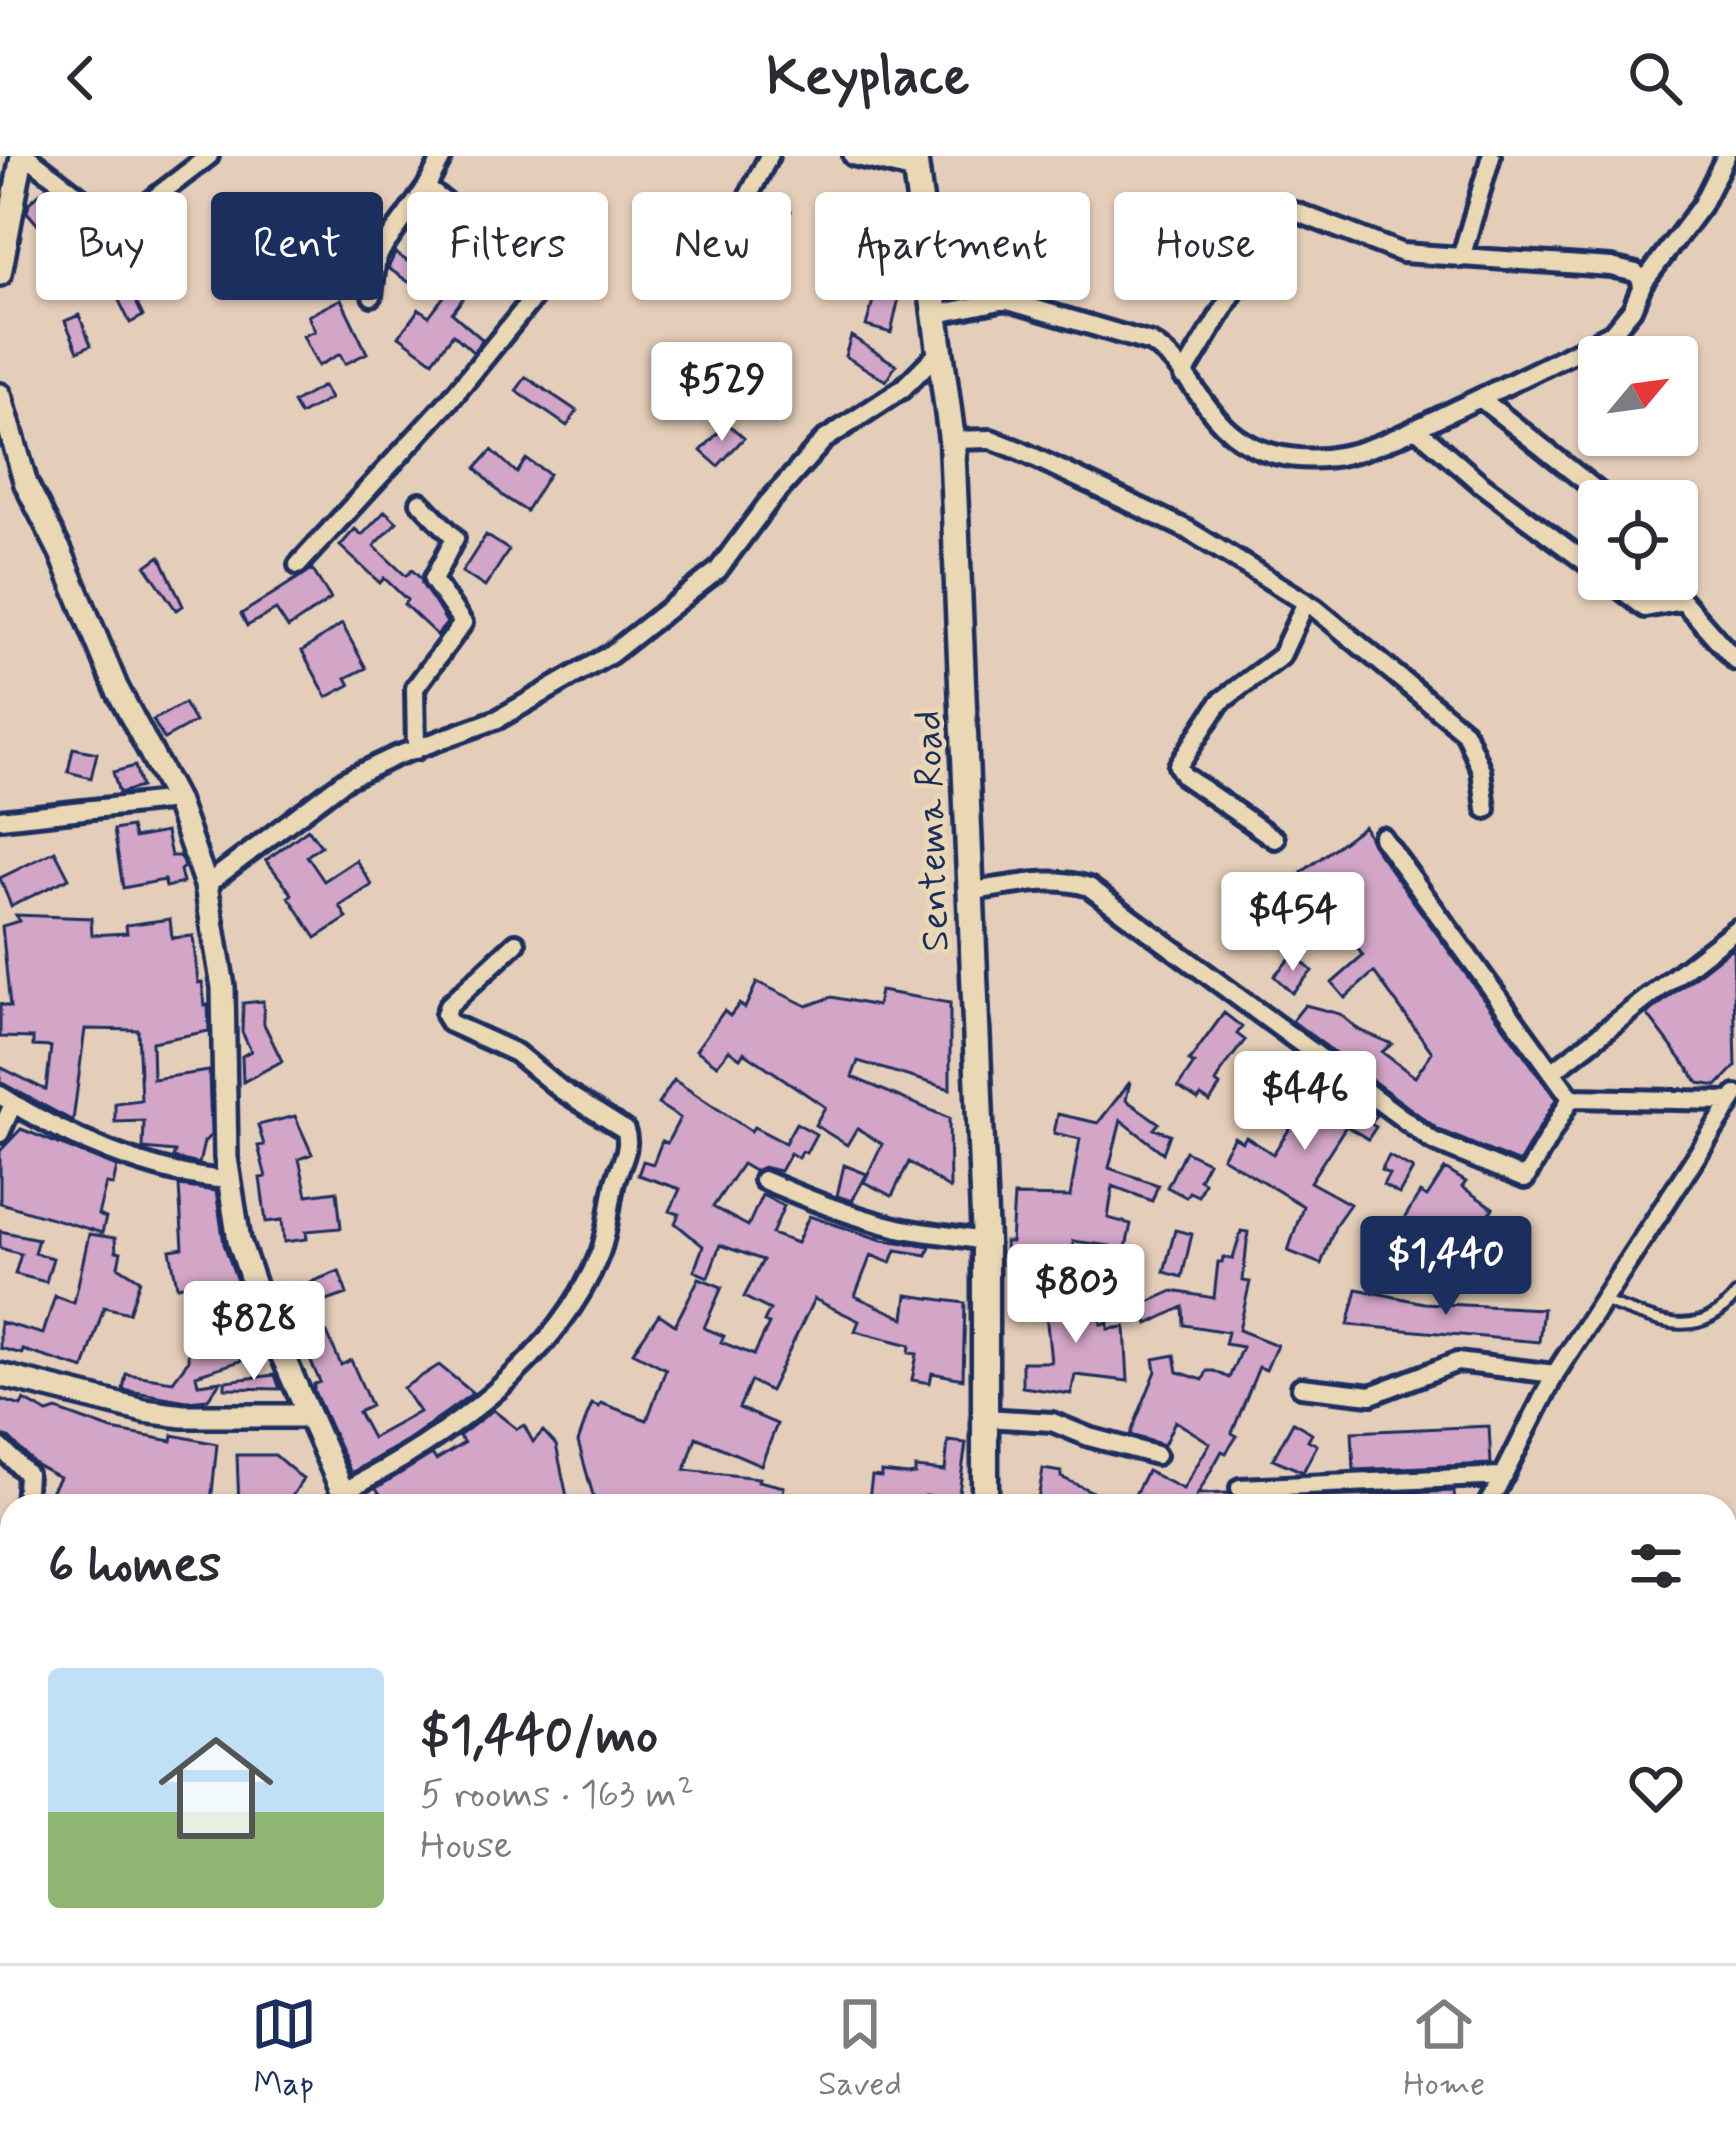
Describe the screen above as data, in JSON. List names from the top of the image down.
{
  "streets": {
    "main road": ["Sentema Road"]
  },
  "north": "top right",
  "page": {
    "header": "Keyplace",
    "chip": [
      "Buy",
      "Rent",
      "Filters",
      "New",
      "Apartment",
      "House"
    ],
    "price": [
      "$529",
      "$454",
      "$446",
      "$1,440",
      "$803",
      "$828"
    ],
    "heading": "6 homes",
    "list": [
      {
        "name": "$1,440/mo",
        "note": "5 rooms · 163 m² · House"
      }
    ],
    "tabs": ["Map", "Saved", "Home"]
  }
}
